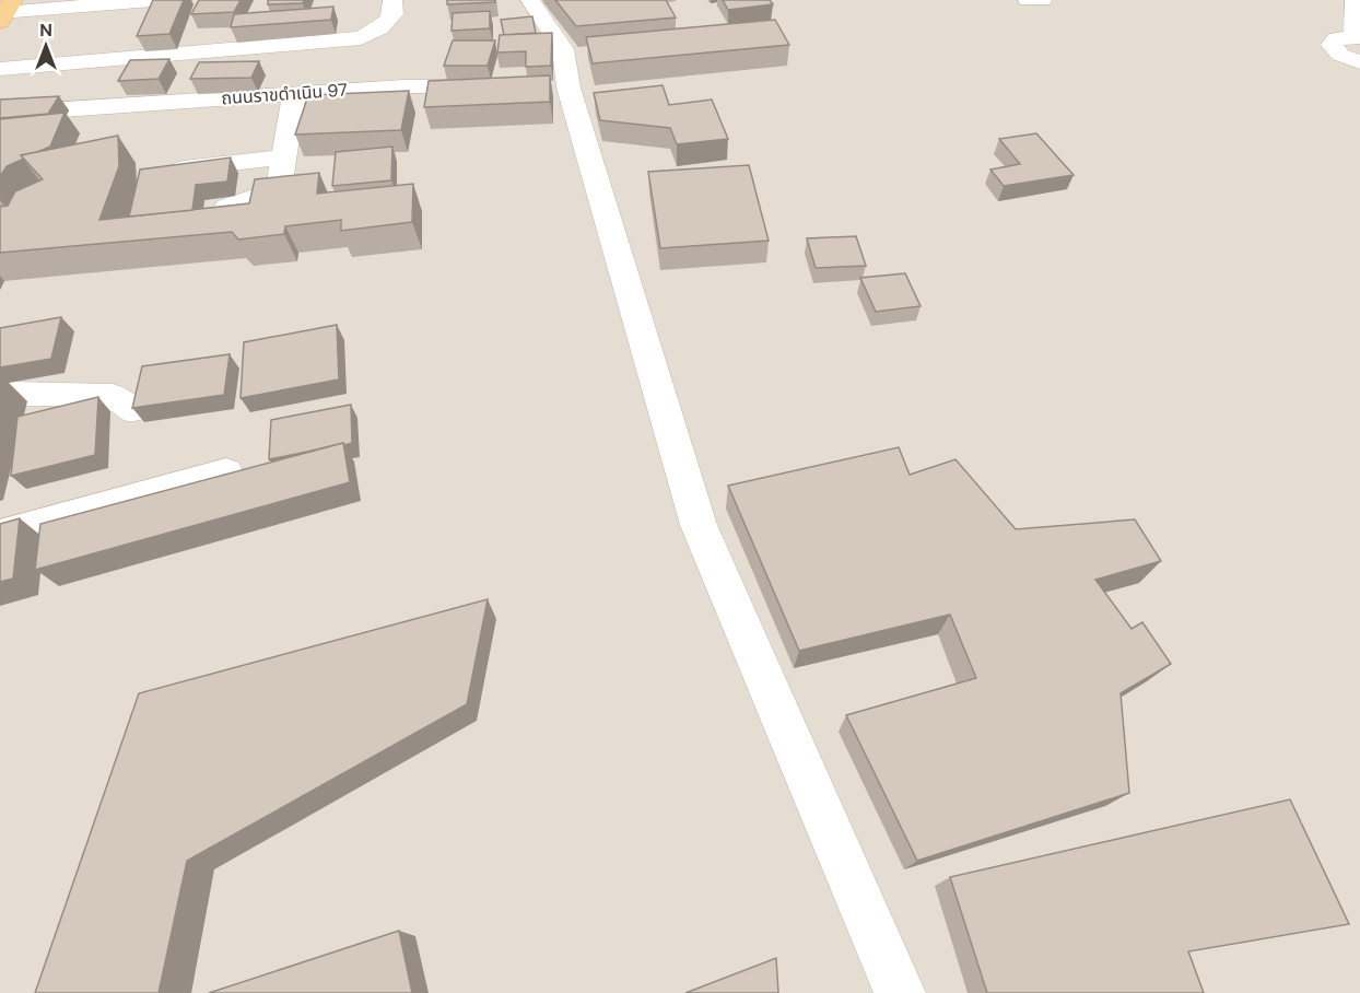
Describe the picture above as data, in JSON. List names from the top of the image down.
{
  "streets": {
    "street": ["ถนนราขดำเนิน 97"]
  },
  "north": "top"
}
